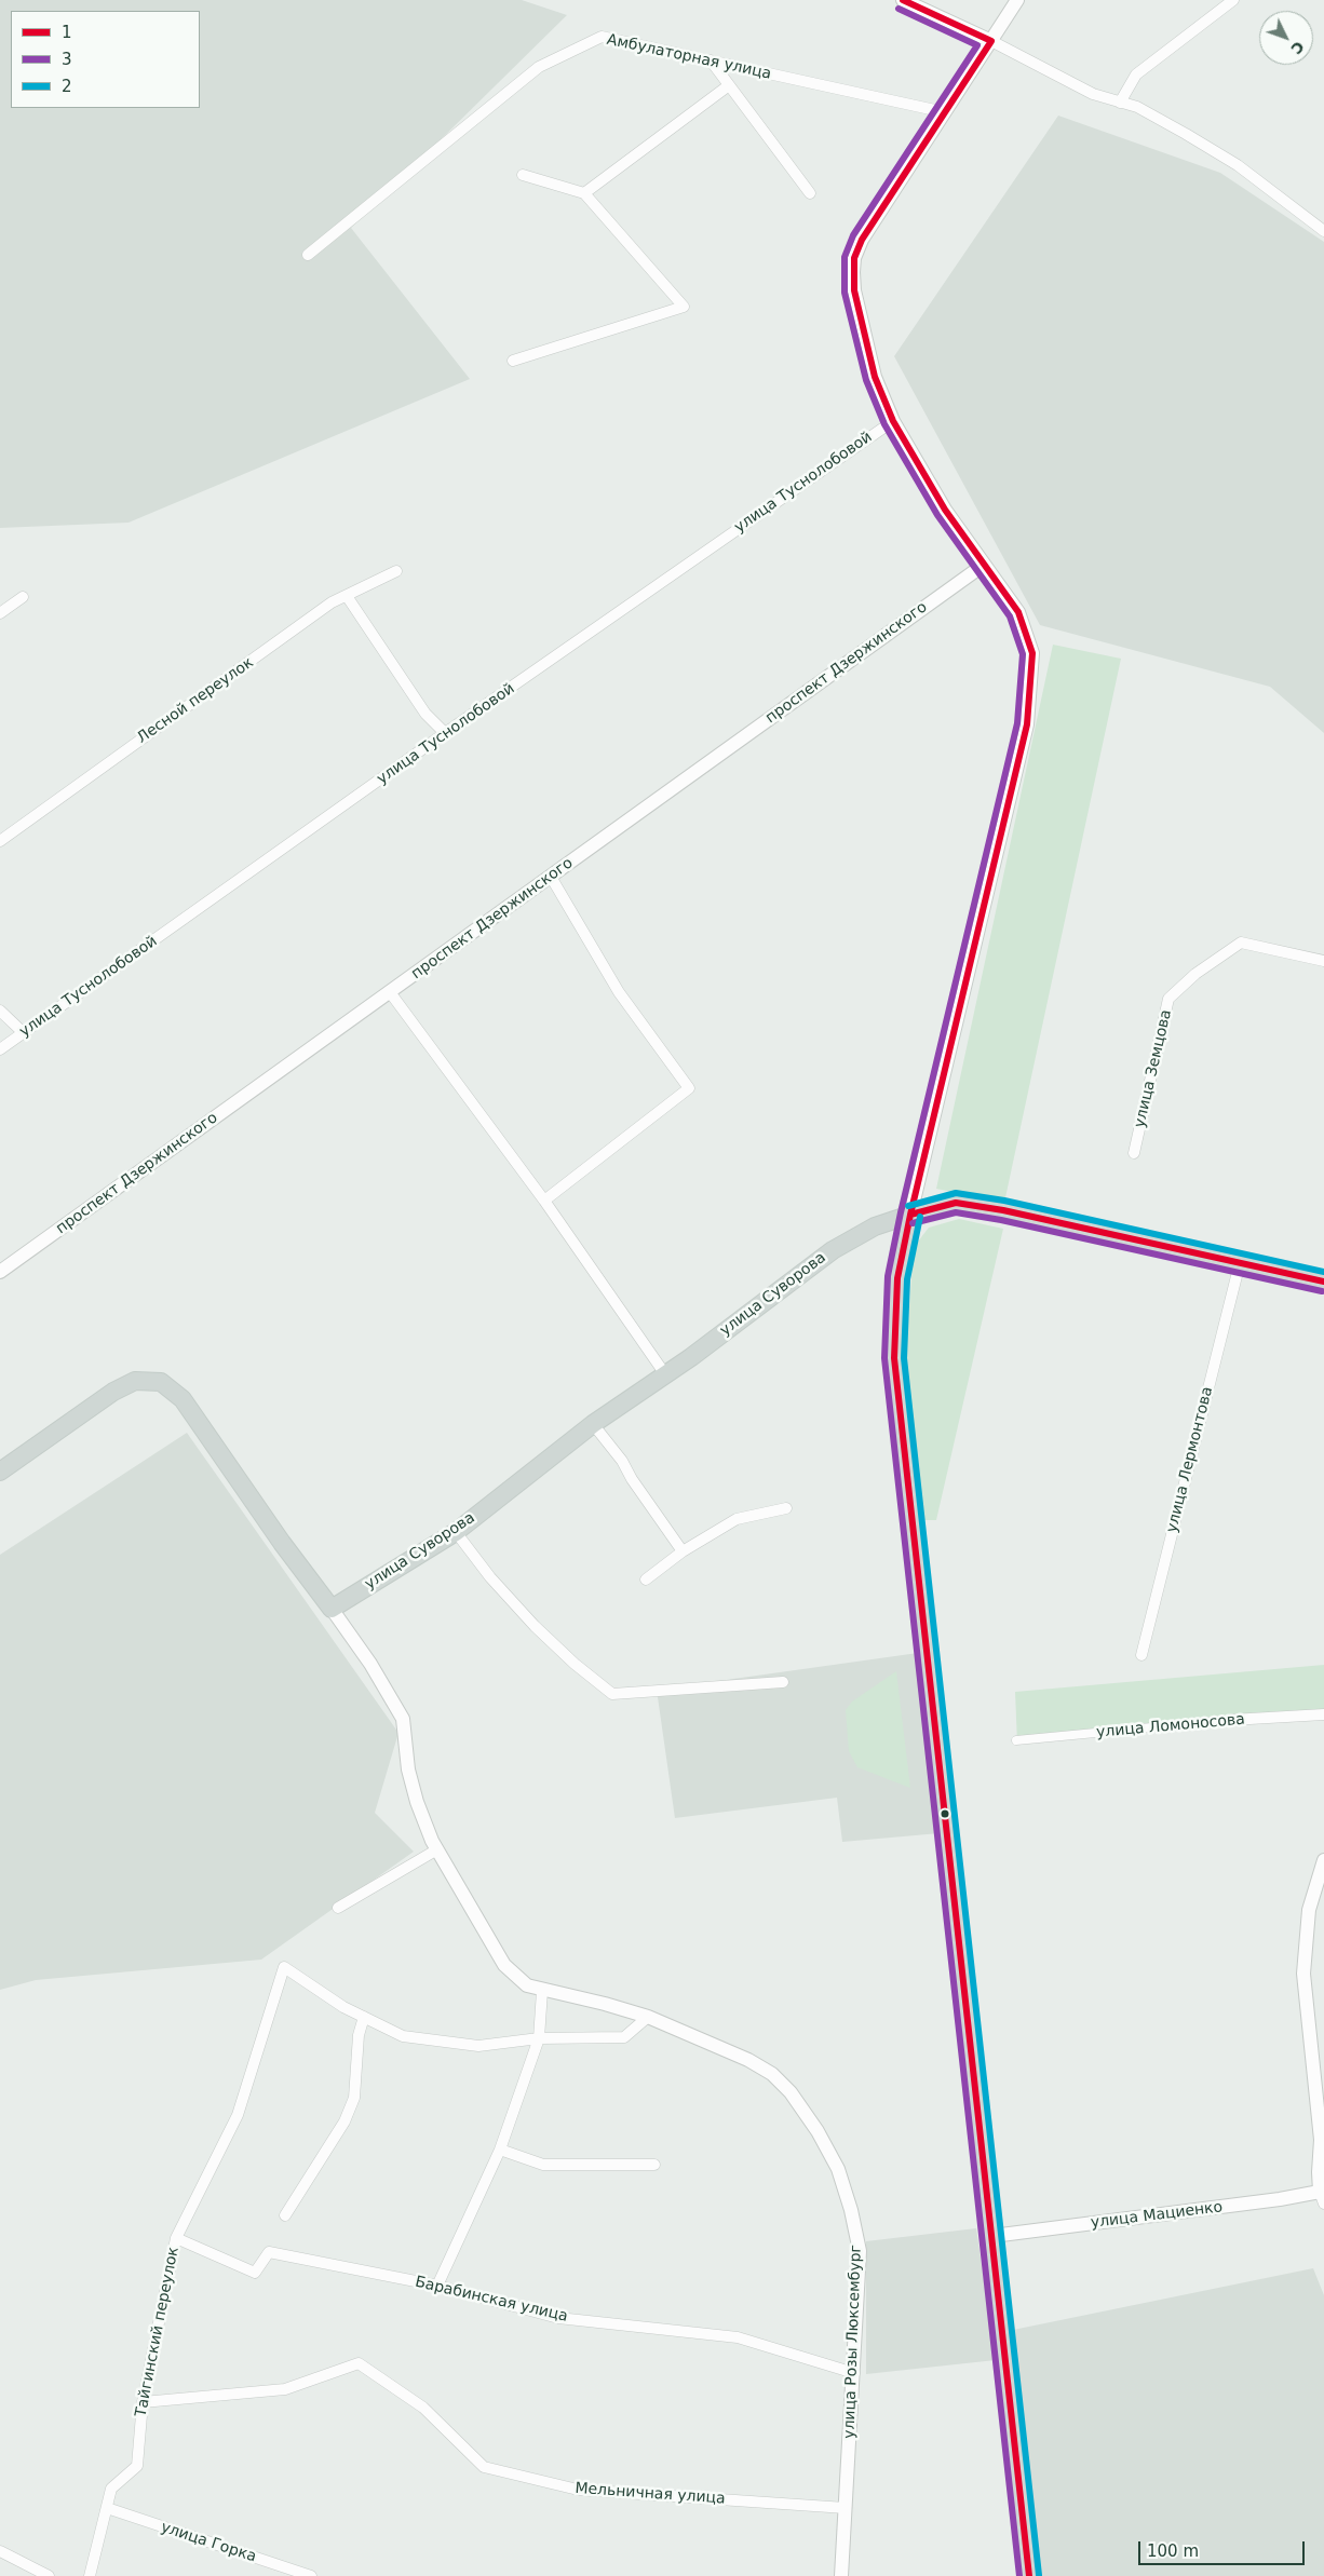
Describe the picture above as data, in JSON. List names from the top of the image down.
{
  "streets": {
    "main road": ["улица Суворова"],
    "street": [
      "Амбулаторная улица",
      "улица Туснолобовой",
      "проспект Дзержинского",
      "Лесной переулок",
      "улица Земцова",
      "улица Лермонтова",
      "улица Ломоносова",
      "улица Мациенко",
      "Барабинская улица",
      "Тайгинский переулок",
      "улица Розы Люксембург",
      "Мельничная улица",
      "улица Горка"
    ]
  },
  "crossings": [
    ["улица Суворова", "улица Лермонтова"],
    ["улица Суворова", "улица Розы Люксембург"],
    ["Барабинская улица", "Тайгинский переулок"],
    ["Барабинская улица", "улица Розы Люксембург"],
    ["Тайгинский переулок", "Мельничная улица"],
    ["Тайгинский переулок", "улица Горка"],
    ["улица Розы Люксембург", "Мельничная улица"]
  ],
  "lines": ["transit line 1", "transit line 3", "transit line 2"],
  "legend": ["1", "3", "2"],
  "scale_bar": "100 m",
  "north": "bottom right"
}
